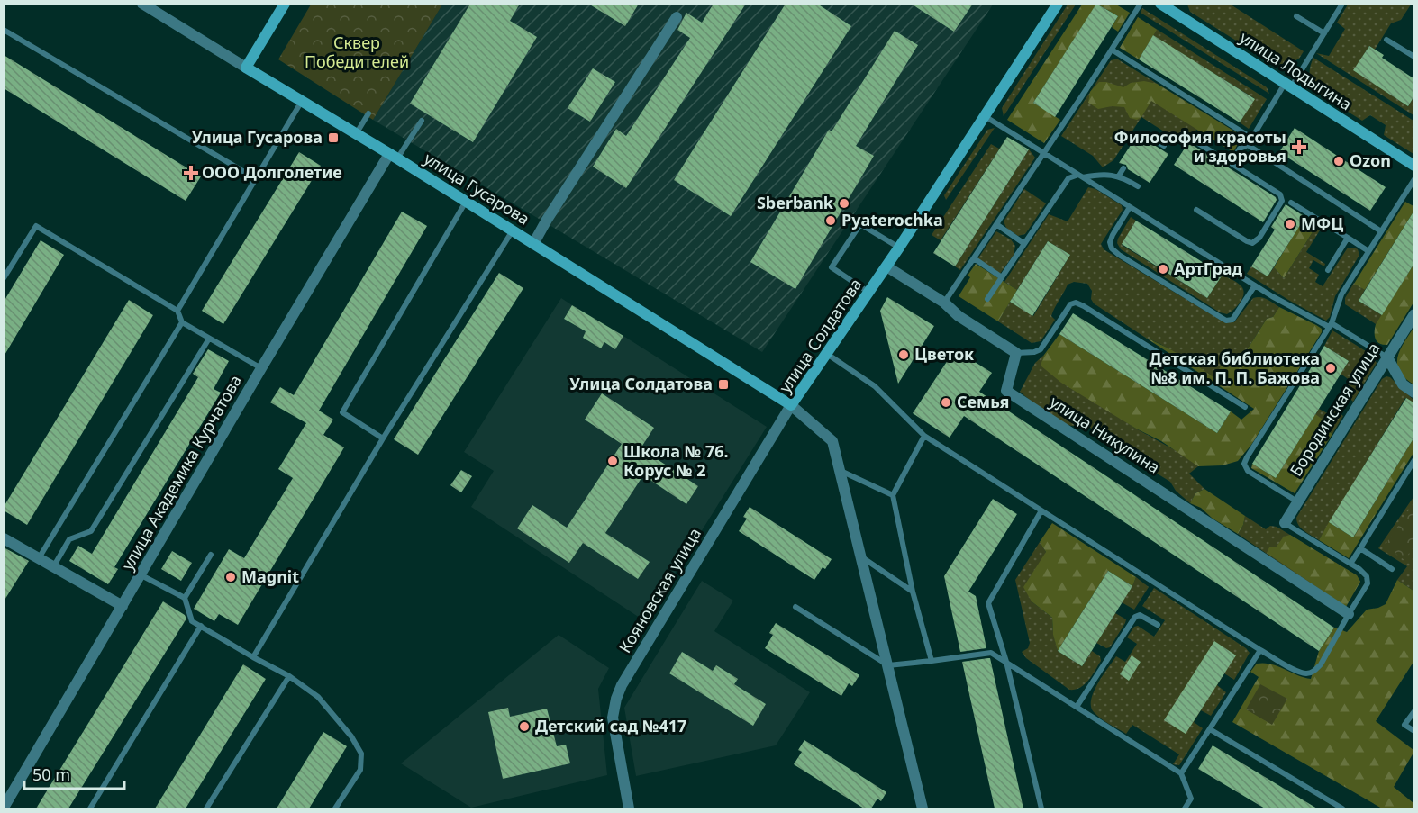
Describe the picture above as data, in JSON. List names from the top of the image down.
{
  "streets": {
    "street": [
      "улица Лодыгина",
      "улица Гусарова",
      "улица Солдатова",
      "Бородинская улица",
      "улица Никулина",
      "улица Академика Курчатова",
      "Кояновская улица"
    ]
  },
  "crossings": [
    ["улица Гусарова", "улица Солдатова"],
    ["улица Гусарова", "улица Академика Курчатова"],
    ["улица Гусарова", "Кояновская улица"],
    ["улица Солдатова", "Кояновская улица"]
  ],
  "parks": ["Сквер Победителей"],
  "places": {
    "transit": ["Улица Гусарова", "Улица Солдатова"],
    "health": ["Философия красоты и здоровья", "ООО Долголетие"],
    "other": [
      "Ozon",
      "Sberbank",
      "Pyaterochka",
      "МФЦ",
      "АртГрад",
      "Цветок",
      "Детская библиотека №8 им. П. П. Бажова",
      "Семья",
      "Школа № 76. Корус № 2",
      "Magnit",
      "Детский сад №417"
    ]
  },
  "scale_bar": "50 m"
}
